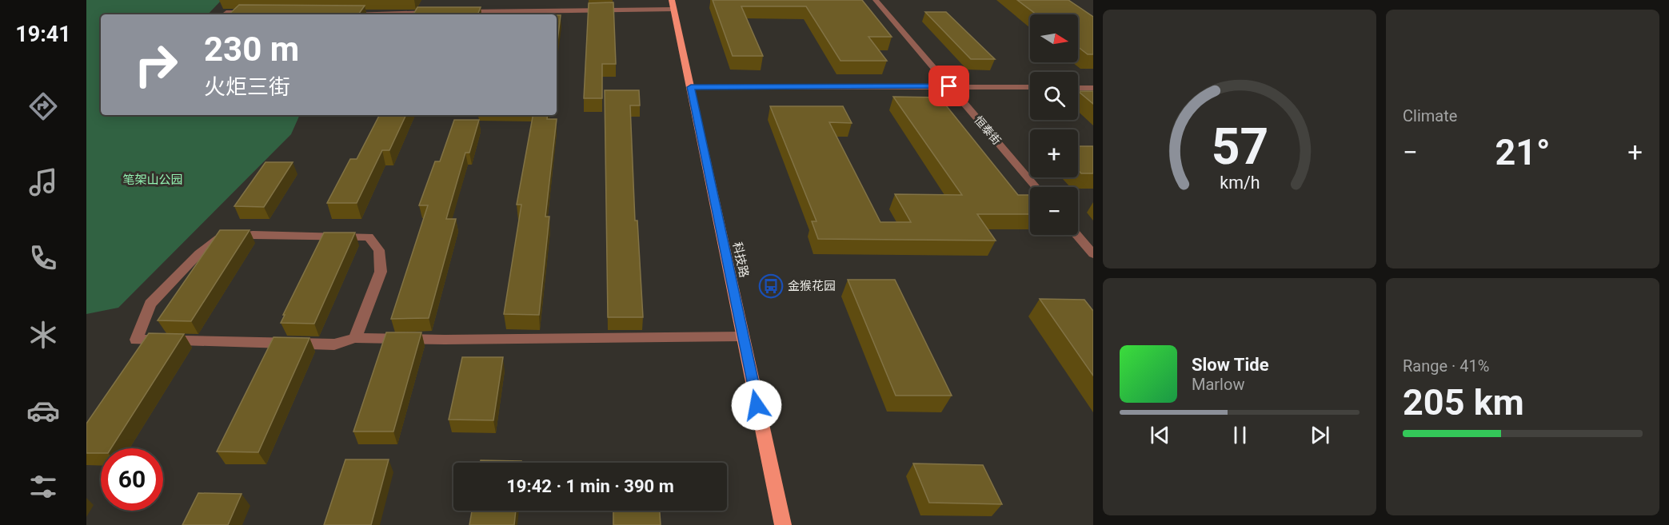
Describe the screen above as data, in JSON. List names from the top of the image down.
{
  "streets": {
    "main road": ["科技路"],
    "street": ["恒泰街"]
  },
  "parks": ["笔架山公园"],
  "places": {
    "bus stop": ["金猴花园"]
  },
  "north": "right",
  "page": {
    "tabs": "19:41",
    "tile": [
      "Climate",
      ["Range · 41%", "205 km"]
    ],
    "map_buttons": ["+", "−"],
    "turn": ["230 m", "火炬三街"],
    "heat": ["−", "21°", "+"],
    "song": ["Slow Tide", "Marlow"],
    "limit": "60",
    "trip": "19:42 · 1 min · 390 m",
    "gauge": ["57", "km/h"]
  }
}
